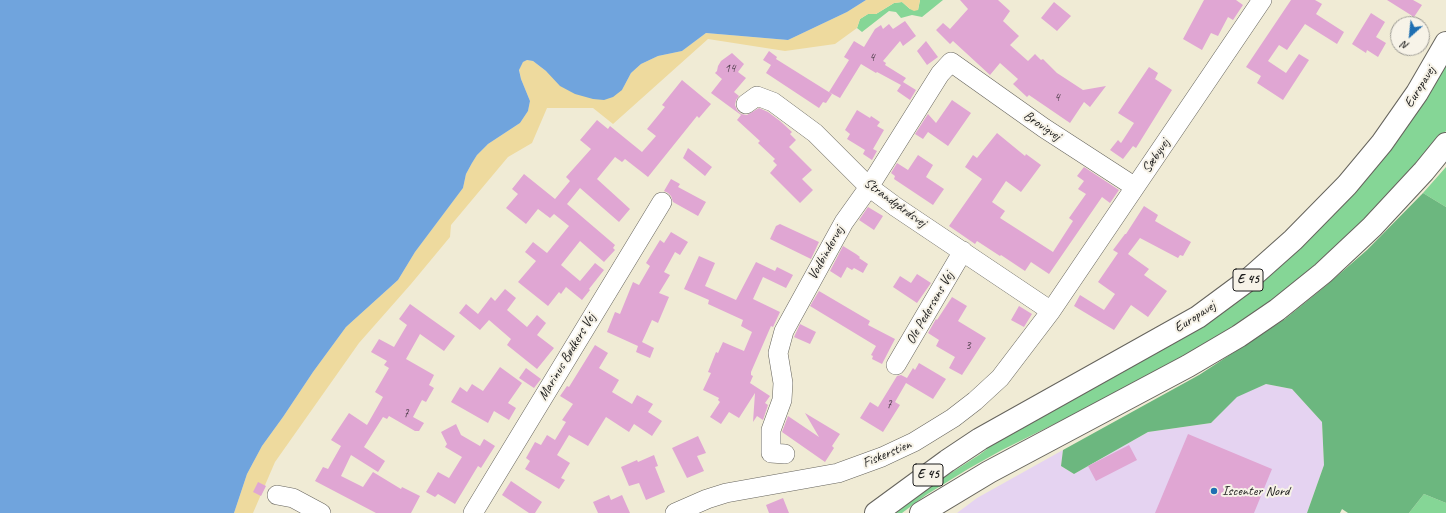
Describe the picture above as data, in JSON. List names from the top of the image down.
{
  "streets": {
    "main road": ["Europavej", "E 45"],
    "street": [
      "Brovigvej",
      "Sæbyvej",
      "Strandgårdsvej",
      "Vodbindervej",
      "Ole Pedersens Vej",
      "Marinus Bødkers Vej",
      "Fiskerstien"
    ]
  },
  "crossings": [
    ["Brovigvej", "Sæbyvej"],
    ["Brovigvej", "Vodbindervej"],
    ["Sæbyvej", "Strandgårdsvej"],
    ["Sæbyvej", "Fiskerstien"],
    ["Strandgårdsvej", "Vodbindervej"],
    ["Strandgårdsvej", "Ole Pedersens Vej"],
    ["Strandgårdsvej", "Fiskerstien"]
  ],
  "places": ["Iscenter Nord"],
  "house_numbers": [
    "4",
    "14",
    "4",
    "3",
    "7",
    "7"
  ],
  "north": "bottom left"
}
